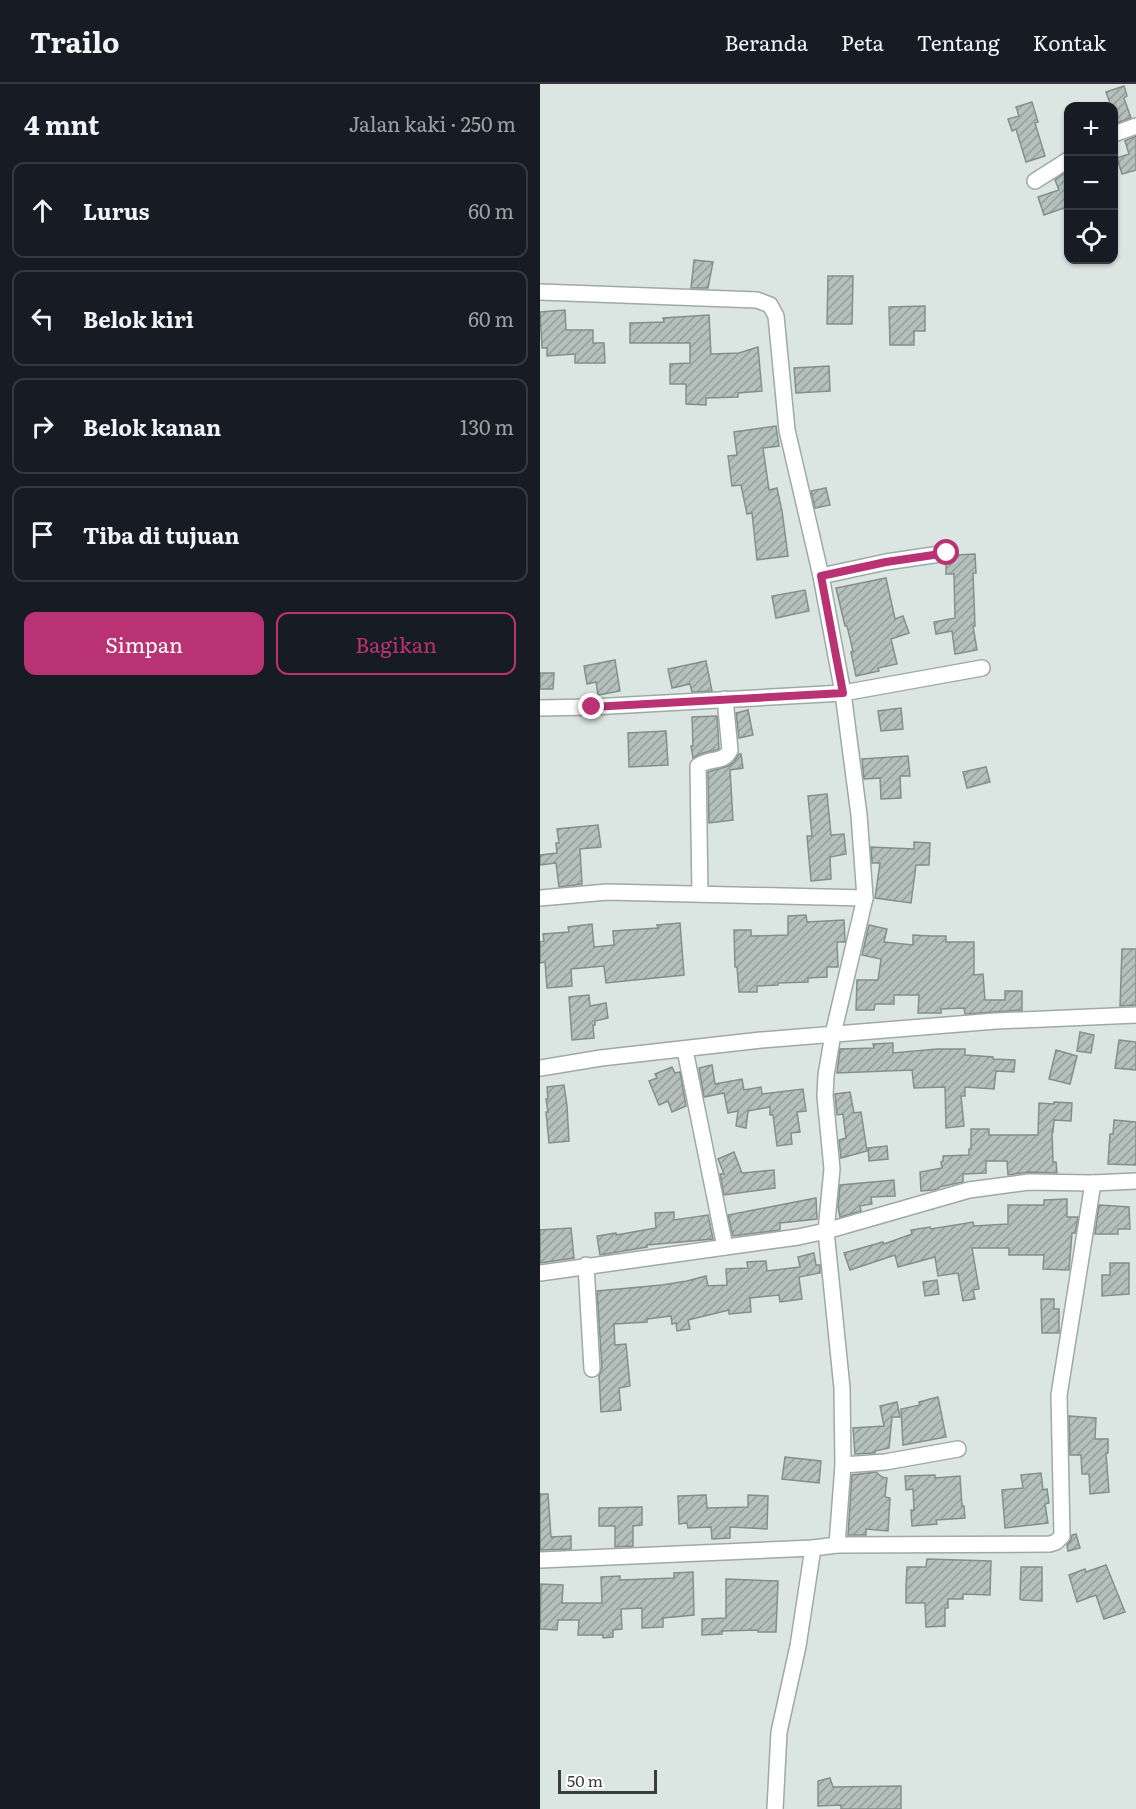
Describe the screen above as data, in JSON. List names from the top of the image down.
{
  "scale_bar": "50 m",
  "page": {
    "header": "Trailo",
    "nav": [
      "Beranda",
      "Peta",
      "Tentang",
      "Kontak"
    ],
    "heading": ["4 mnt", "Jalan kaki · 250 m"],
    "map_buttons": ["+", "−"],
    "list": [
      ["Lurus", "60 m"],
      ["Belok kiri", "60 m"],
      ["Belok kanan", "130 m"],
      "Tiba di tujuan"
    ],
    "buttons": ["Simpan", "Bagikan"],
    "scale": "50 m"
  }
}
